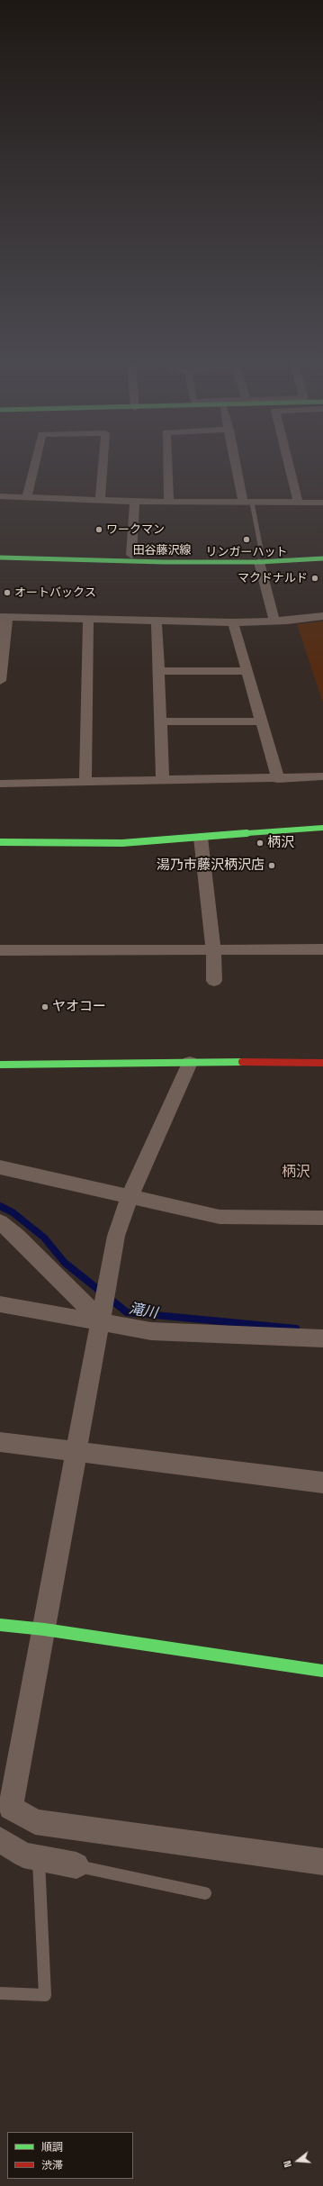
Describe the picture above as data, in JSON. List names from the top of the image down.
{
  "streets": {
    "street": ["田谷藤沢線"]
  },
  "districts": ["柄沢"],
  "water": ["滝川"],
  "places": [
    "ワークマン",
    "リンガーハット",
    "マクドナルド",
    "オートバックス",
    "柄沢",
    "湯乃市藤沢柄沢店",
    "ヤオコー"
  ],
  "legend": ["順調", "渋滞"],
  "north": "left"
}
